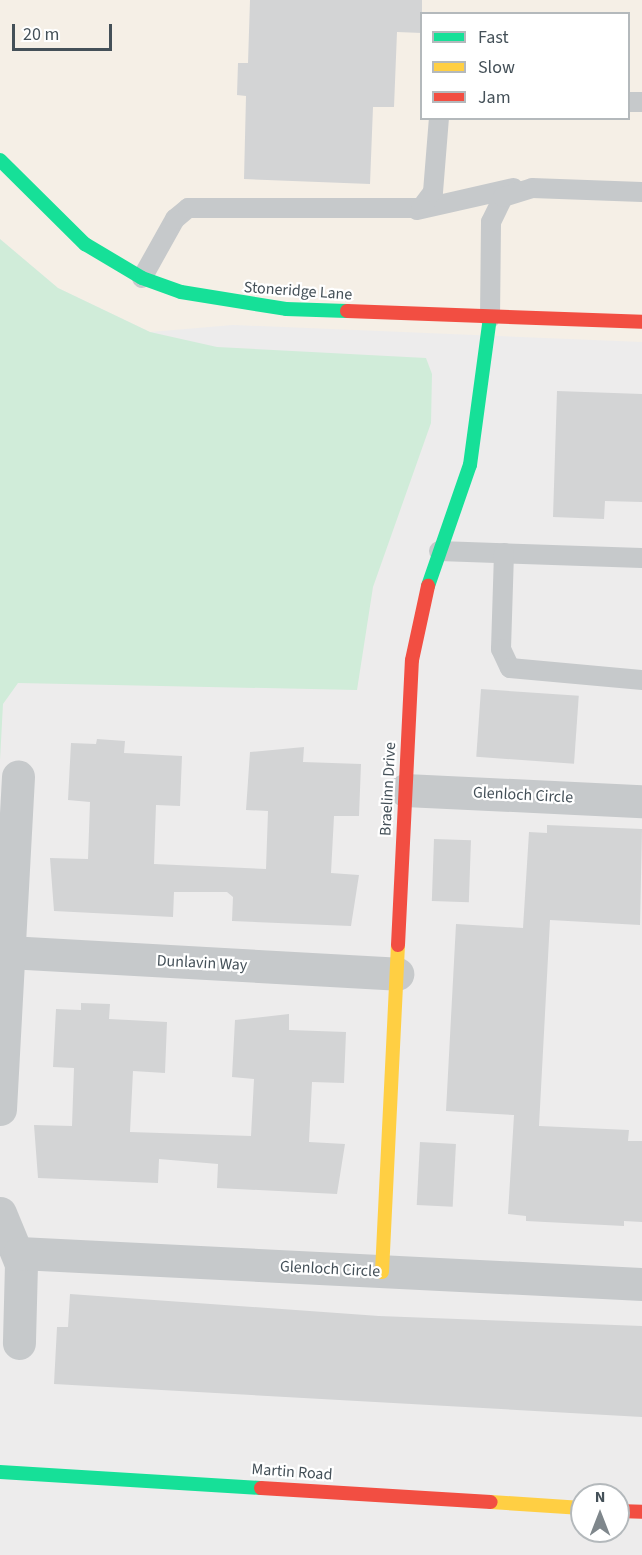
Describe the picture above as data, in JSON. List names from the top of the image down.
{
  "streets": {
    "street": [
      "Stoneridge Lane",
      "Braelinn Drive",
      "Glenloch Circle",
      "Dunlavin Way",
      "Martin Road"
    ]
  },
  "crossings": [
    ["Stoneridge Lane", "Braelinn Drive"],
    ["Braelinn Drive", "Glenloch Circle"],
    ["Braelinn Drive", "Dunlavin Way"]
  ],
  "legend": ["Fast", "Slow", "Jam"],
  "scale_bar": "20 m",
  "north": "top"
}
